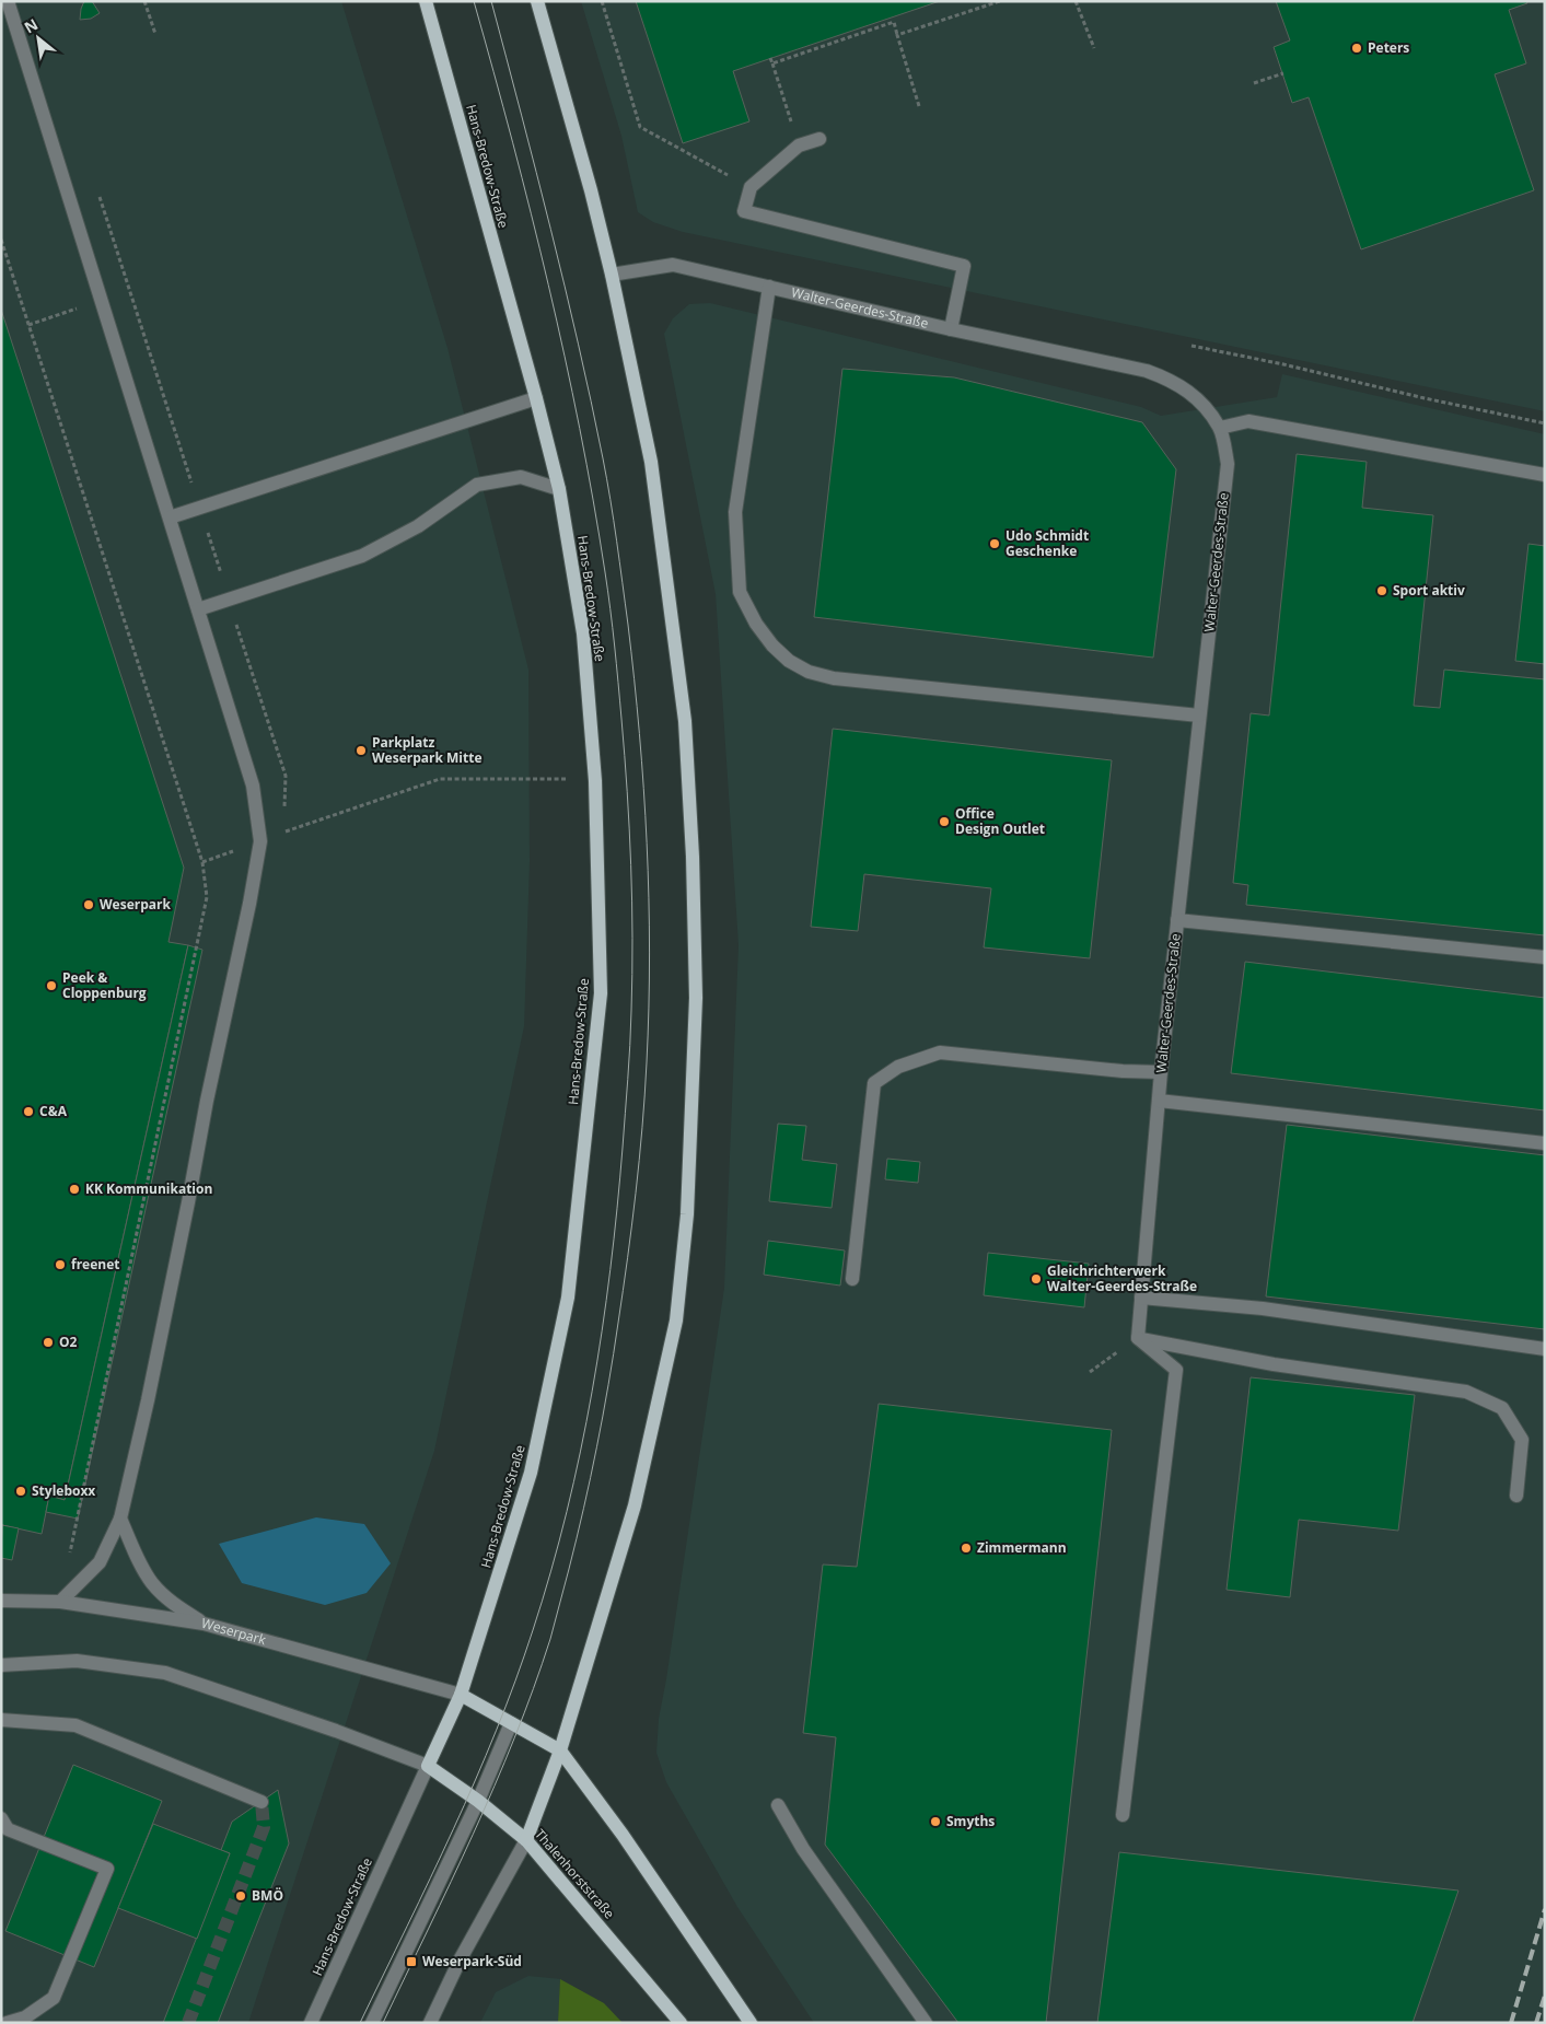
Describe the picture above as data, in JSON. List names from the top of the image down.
{
  "streets": {
    "main road": ["Hans-Bredow-Straße", "Thalenhorststraße"],
    "street": ["Walter-Geerdes-Straße", "Weserpark"]
  },
  "crossings": [
    ["Hans-Bredow-Straße", "Weserpark"],
    ["Hans-Bredow-Straße", "Thalenhorststraße"]
  ],
  "places": {
    "other": [
      "Peters",
      "Udo Schmidt Geschenke",
      "Sport aktiv",
      "Parkplatz Weserpark Mitte",
      "Office Design Outlet",
      "Weserpark",
      "Peek & Cloppenburg",
      "C&A",
      "KK Kommunikation",
      "freenet",
      "Gleichrichterwerk Walter-Geerdes-Straße",
      "O2",
      "Styleboxx",
      "Zimmermann",
      "Smyths",
      "BMÖ"
    ],
    "transit": ["Weserpark-Süd"]
  },
  "north": "top left"
}
